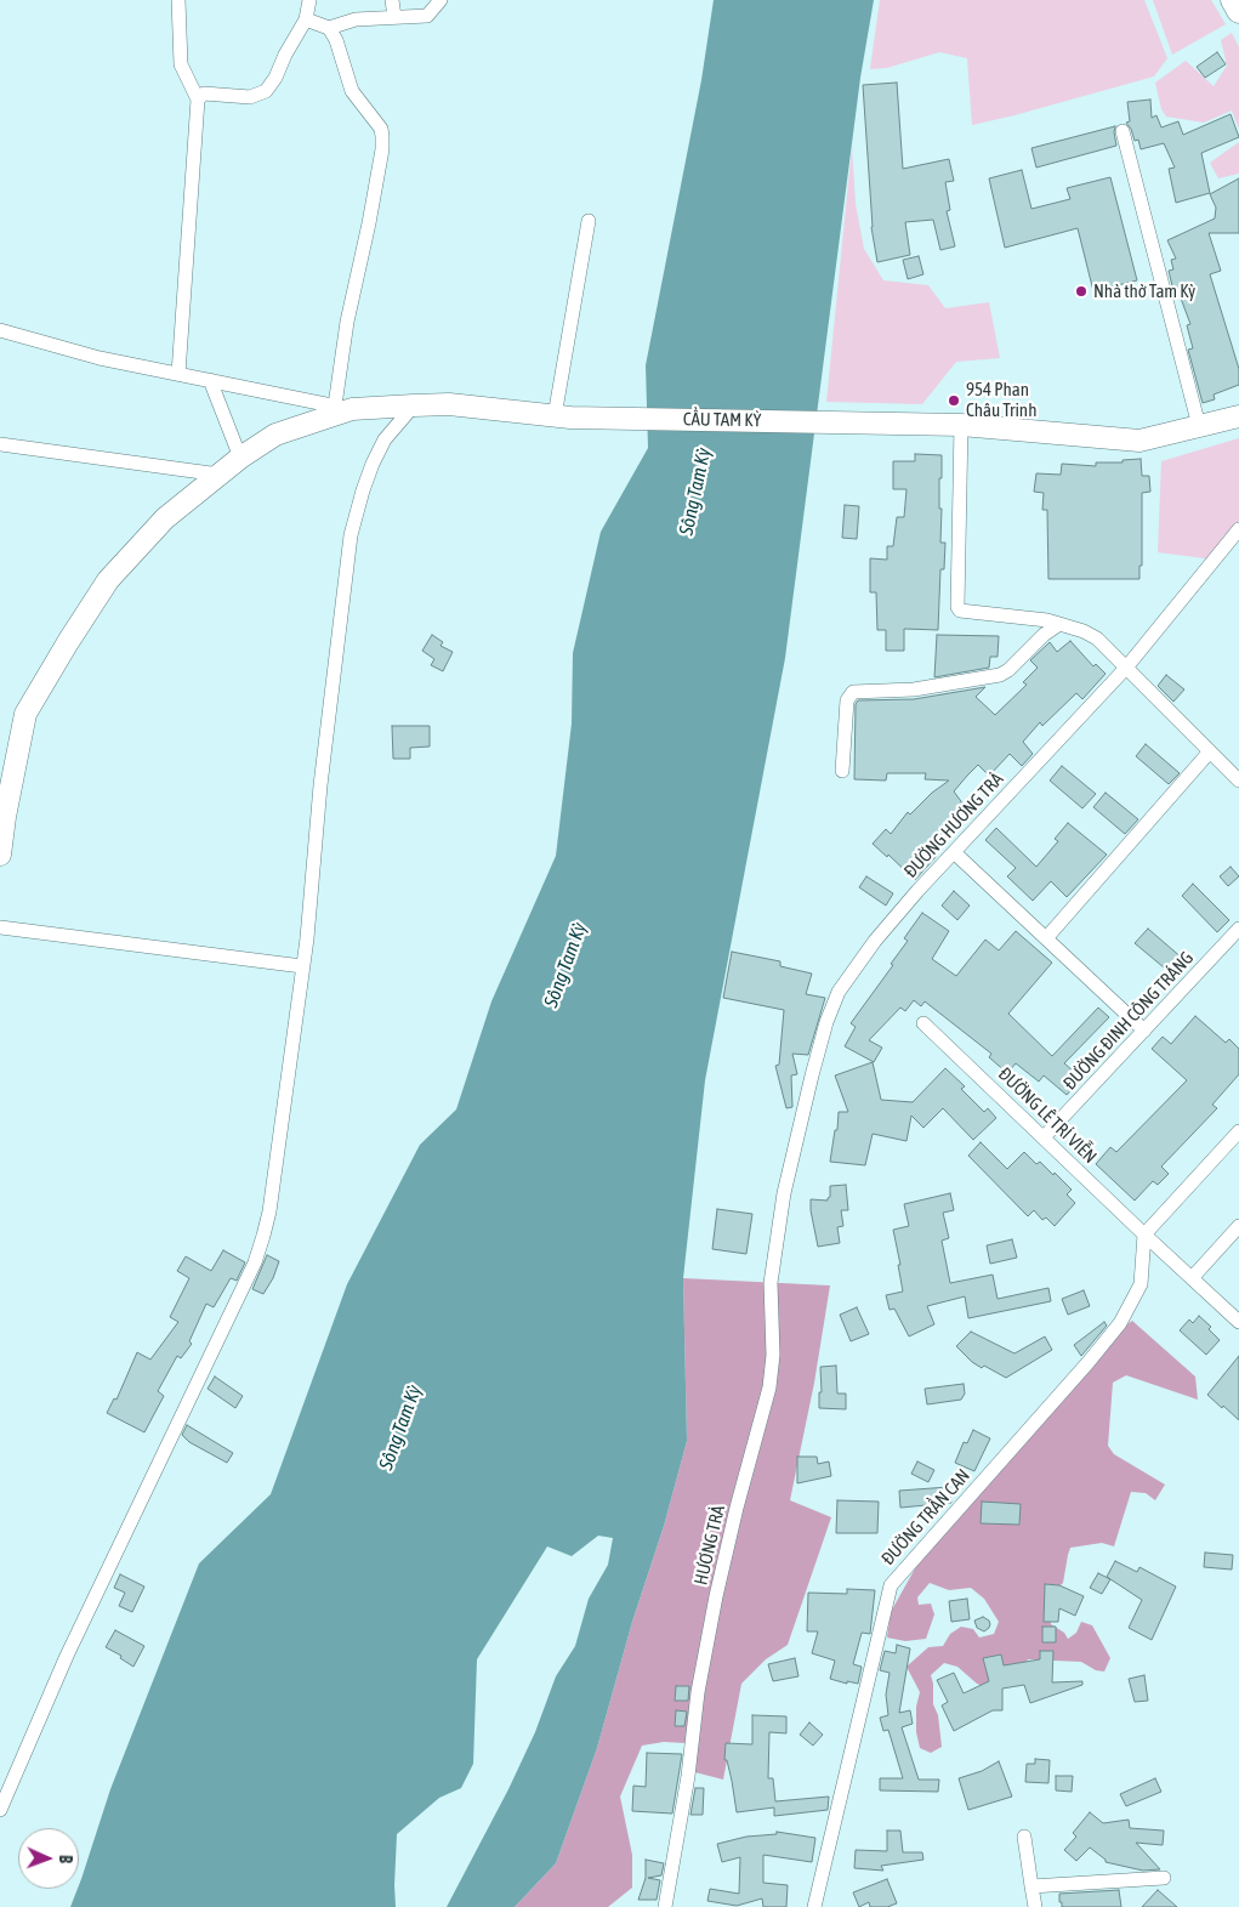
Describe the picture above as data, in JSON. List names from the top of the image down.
{
  "streets": {
    "main road": ["CẦU TAM KỲ"],
    "street": [
      "ĐƯỜNG HƯƠNG TRÀ",
      "ĐƯỜNG ĐINH CÔNG TRÁNG",
      "ĐƯỜNG LÊ TRÍ VIỄN",
      "ĐƯỜNG TRẦN CAN",
      "HƯƠNG TRÀ"
    ]
  },
  "crossings": [
    ["ĐƯỜNG HƯƠNG TRÀ", "HƯƠNG TRÀ"],
    ["ĐƯỜNG ĐINH CÔNG TRÁNG", "ĐƯỜNG LÊ TRÍ VIỄN"],
    ["ĐƯỜNG LÊ TRÍ VIỄN", "ĐƯỜNG TRẦN CAN"]
  ],
  "water": ["Sông Tam Kỳ"],
  "places": ["Nhà thờ Tam Kỳ", "954 Phan Châu Trinh"],
  "north": "right"
}
